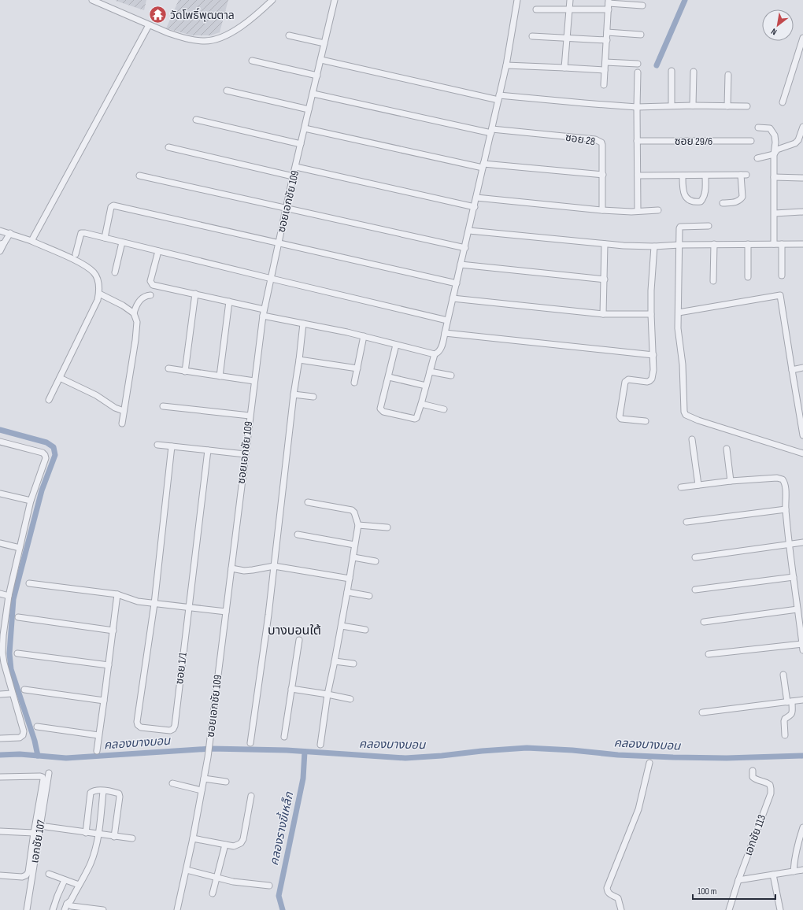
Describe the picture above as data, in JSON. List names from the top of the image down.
{
  "streets": {
    "street": [
      "ซอย 28",
      "ซอย 29/6",
      "ซอยเอกชัย 109",
      "ซอย 1/1",
      "เอกชัย 113",
      "เอกชัย 107"
    ]
  },
  "districts": ["บางบอนใต้"],
  "water": ["คลองบางบอน", "คลองรางขี้เหล็ก"],
  "places": {
    "temple": ["วัดโพธิ์พุฒตาล"]
  },
  "scale_bar": "100 m",
  "north": "bottom left"
}
